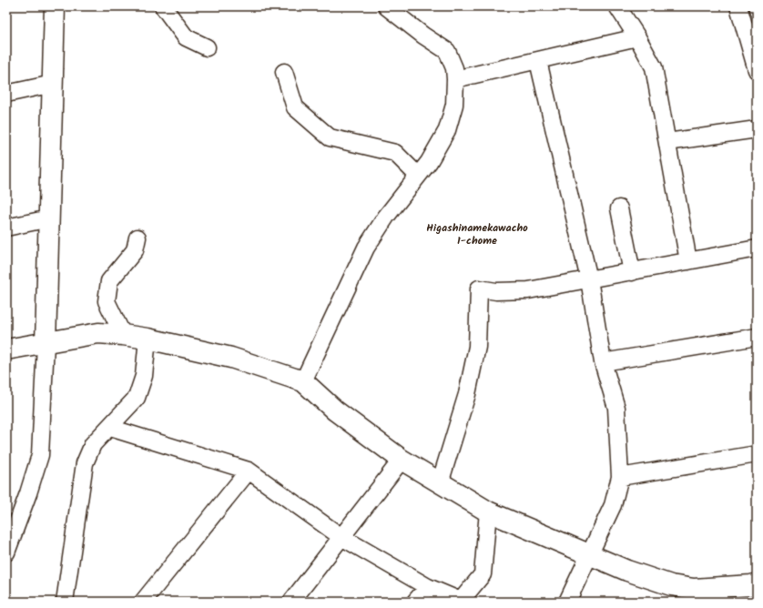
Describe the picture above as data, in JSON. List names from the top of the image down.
{
  "districts": ["Higashinamekawacho 1-chome"]
}
